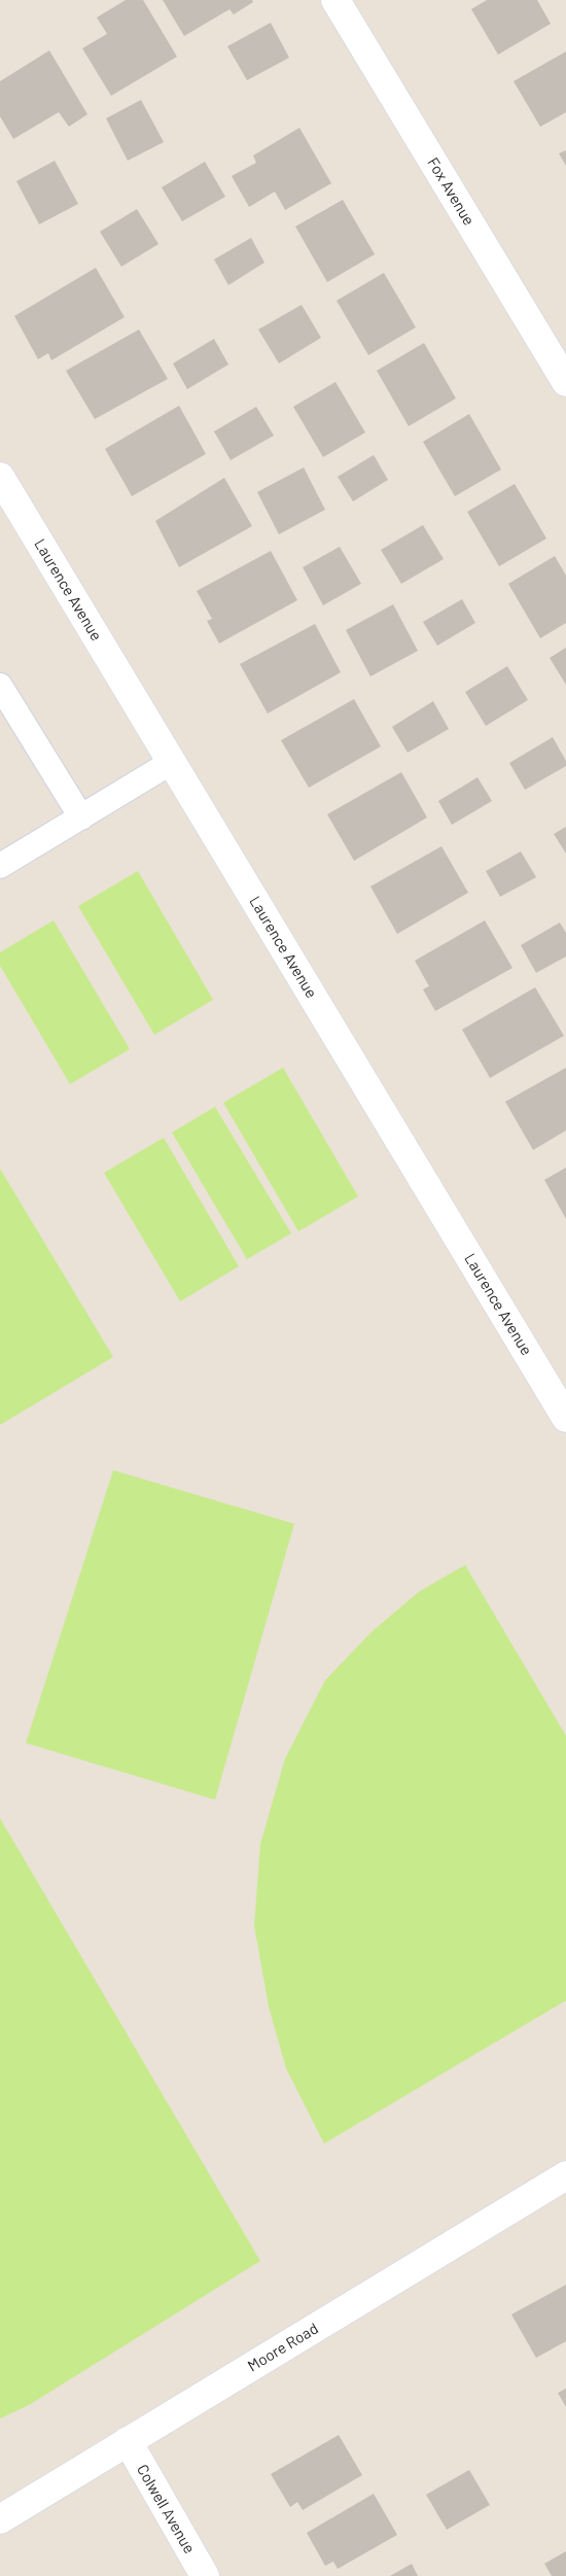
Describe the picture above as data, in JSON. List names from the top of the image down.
{
  "streets": {
    "street": [
      "Fox Avenue",
      "Laurence Avenue",
      "Moore Road",
      "Colwell Avenue"
    ]
  },
  "crossings": [
    ["Moore Road", "Colwell Avenue"]
  ]
}
